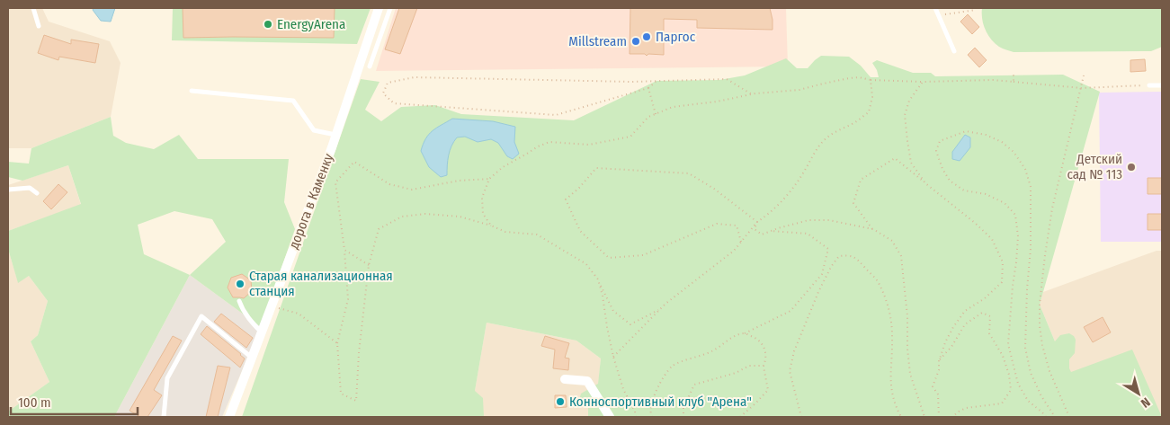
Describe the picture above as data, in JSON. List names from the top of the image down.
{
  "streets": {
    "street": ["дорога в Каменку"]
  },
  "places": [
    "EnergyArena",
    "Паргос",
    "Millstream",
    "Детский сад № 113",
    "Старая канализационная станция",
    "Конноспортивный клуб \"Арена\""
  ],
  "scale_bar": "100 m",
  "north": "bottom right"
}
